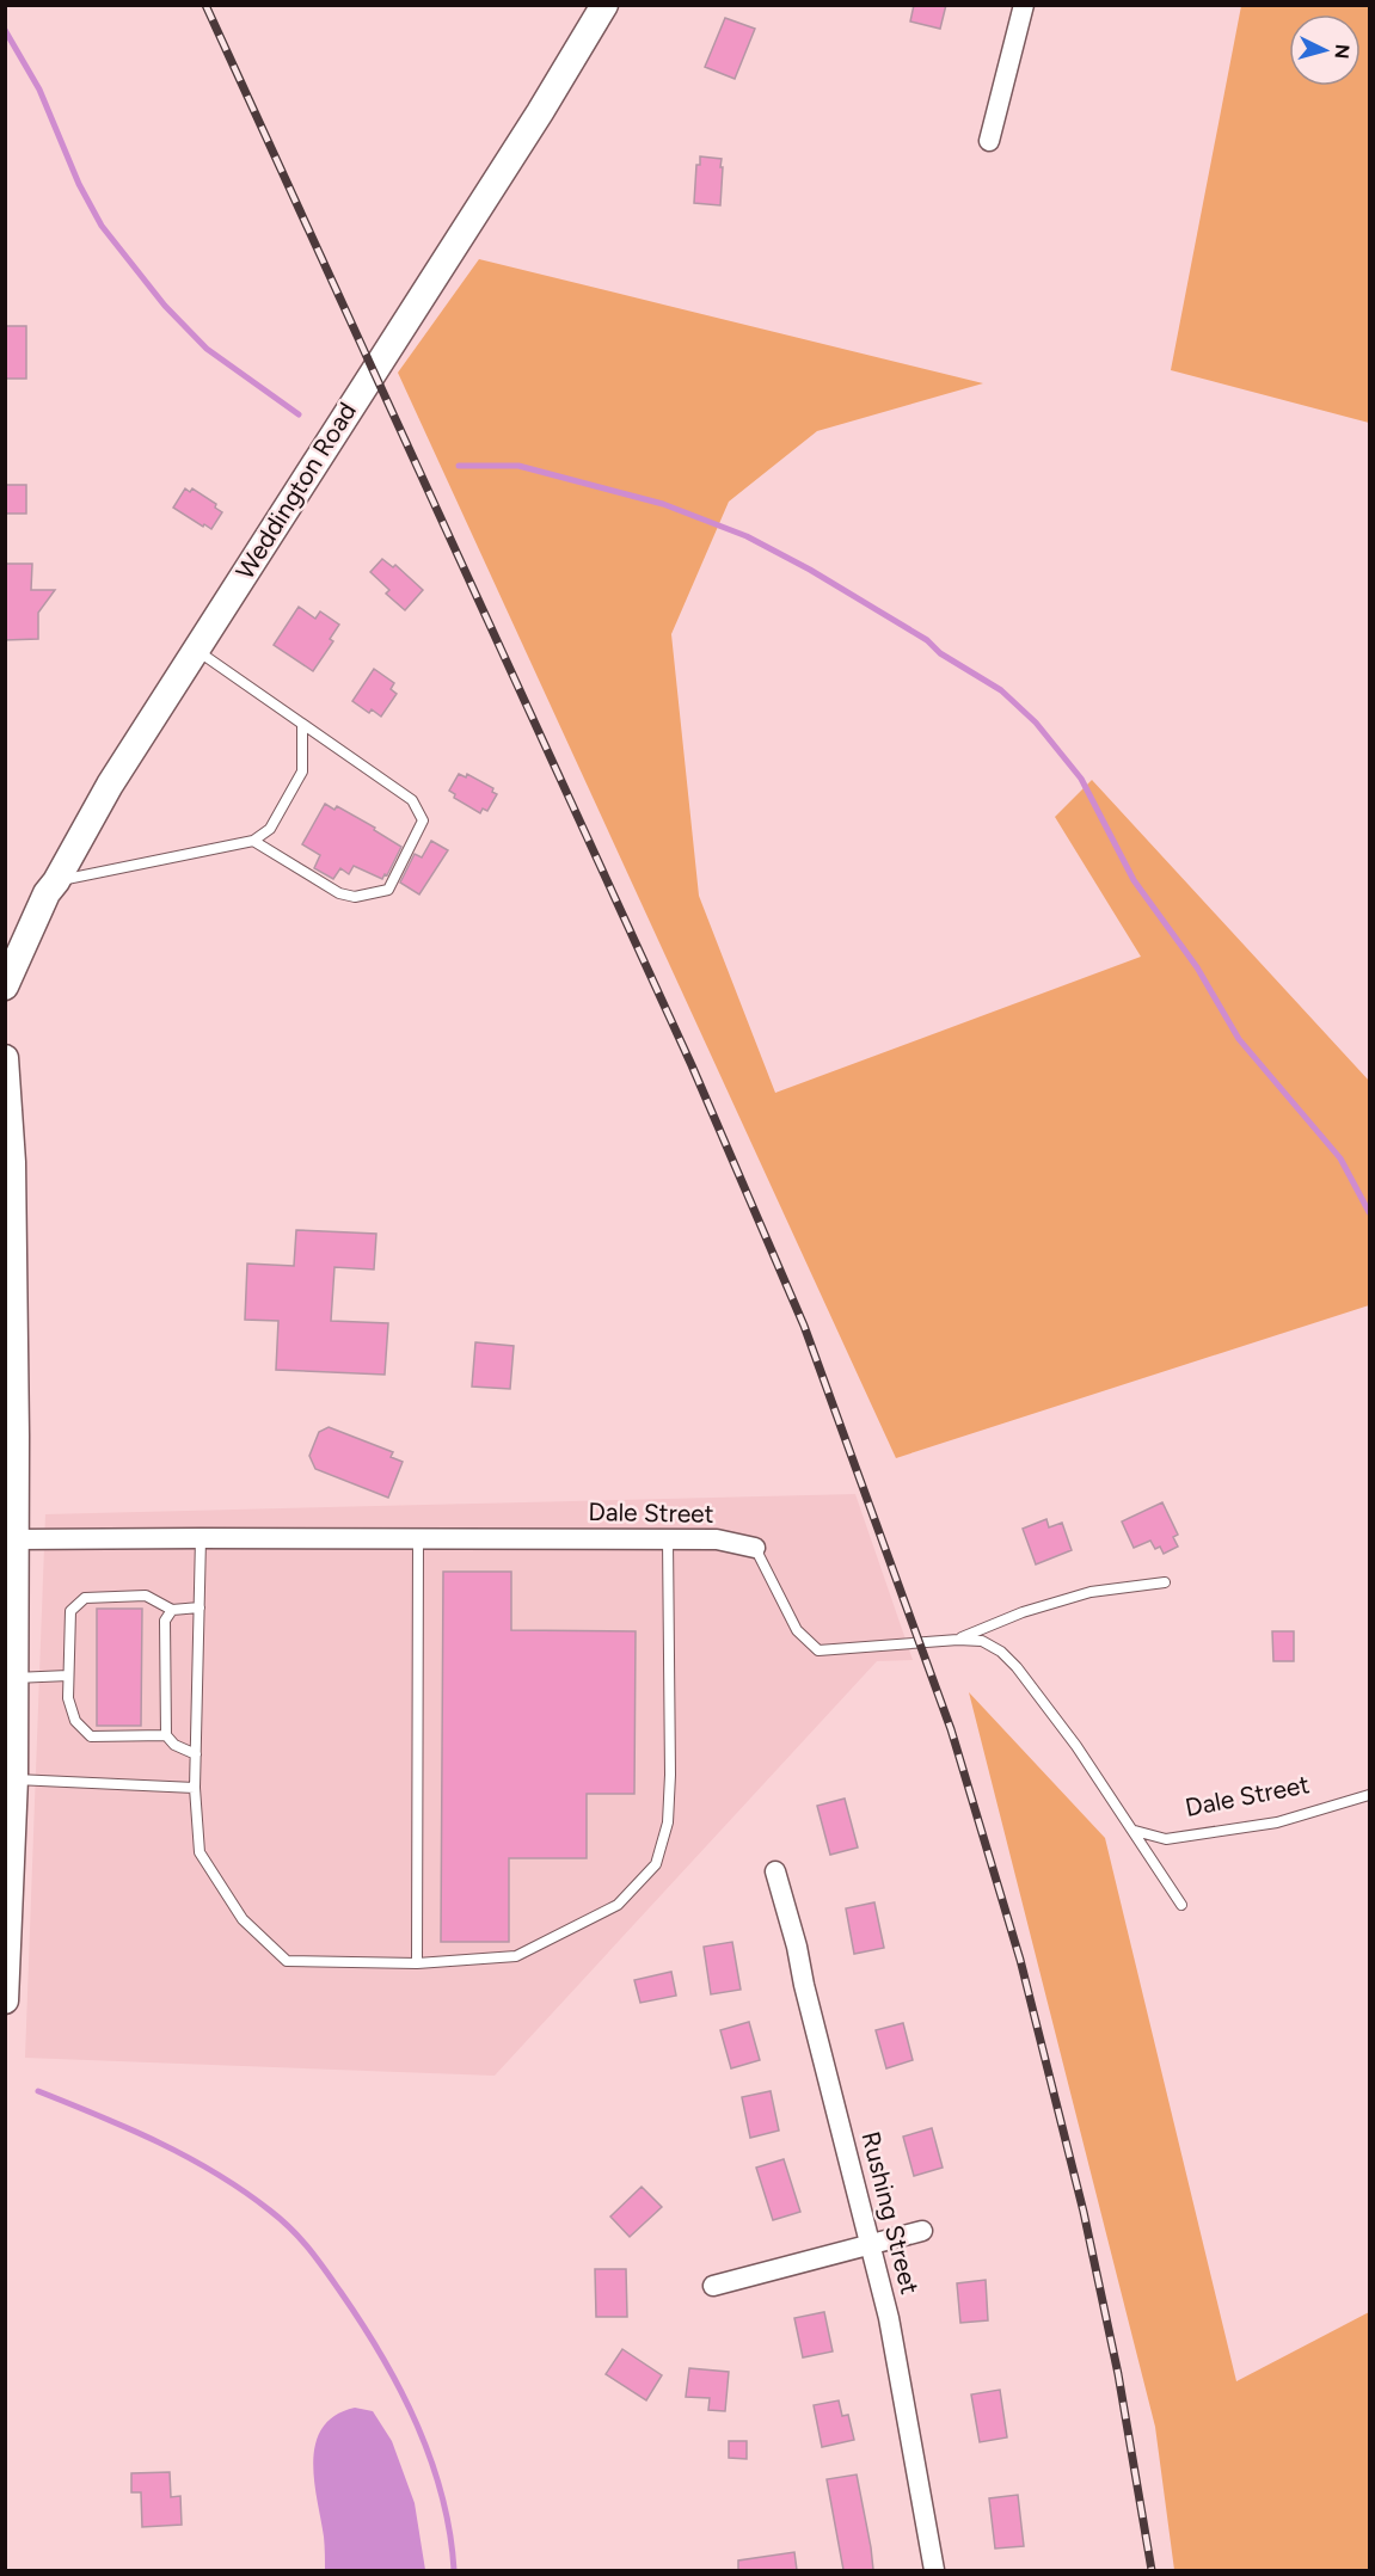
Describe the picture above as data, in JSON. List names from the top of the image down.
{
  "streets": {
    "main road": ["Weddington Road"],
    "street": ["Dale Street", "Rushing Street"]
  },
  "north": "right"
}
